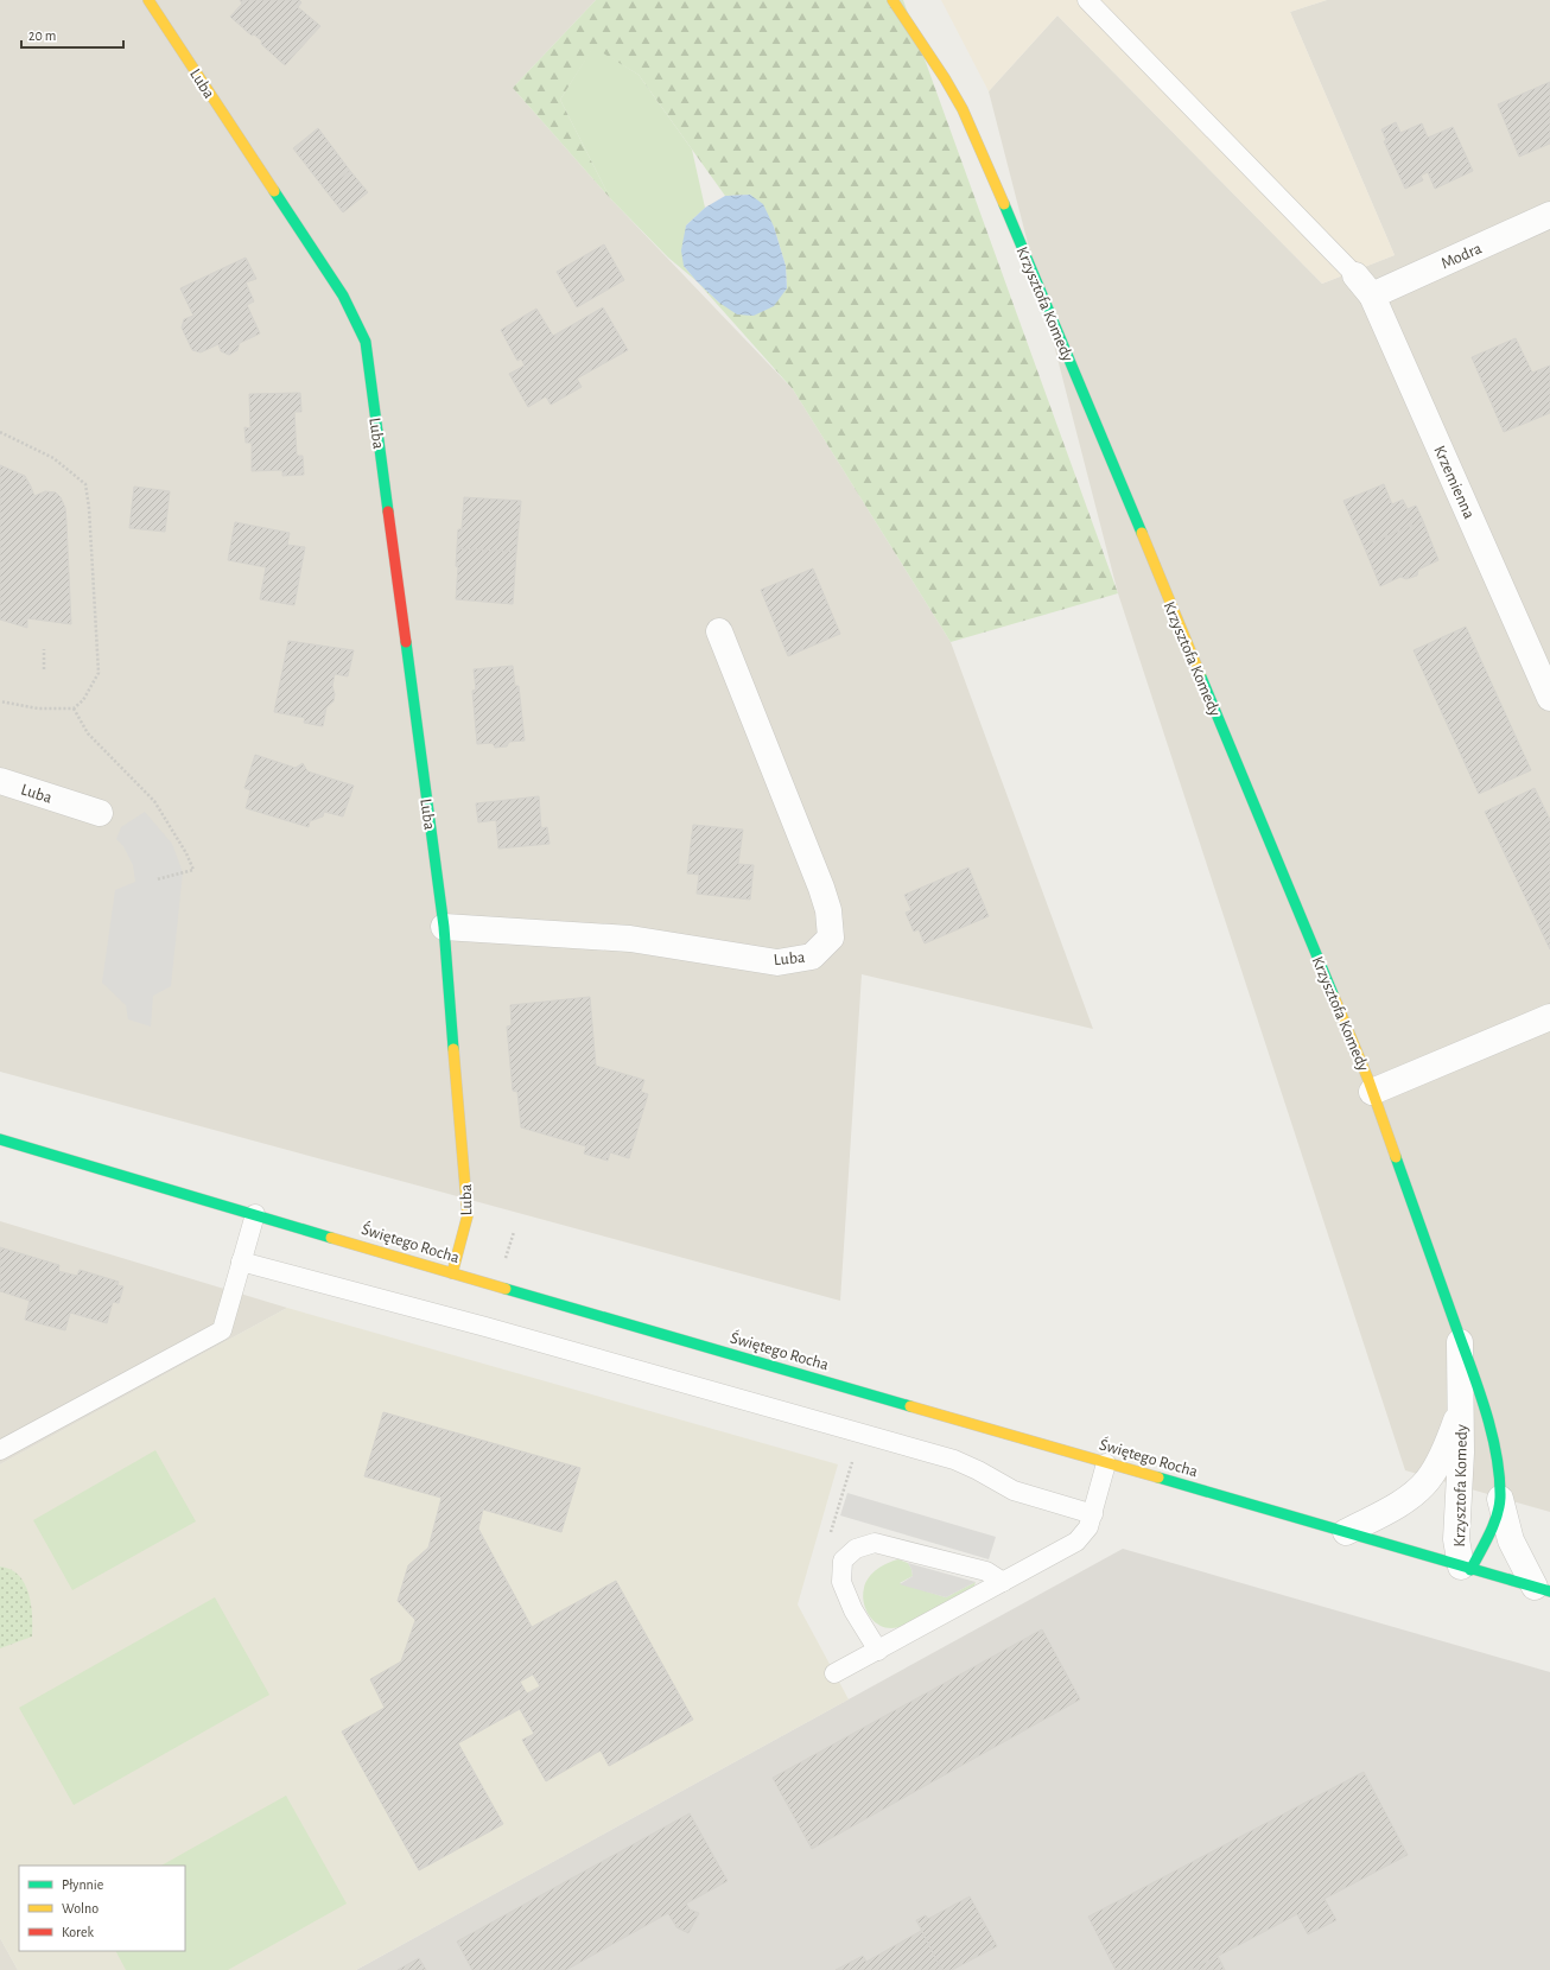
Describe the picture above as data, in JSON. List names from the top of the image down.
{
  "streets": {
    "street": [
      "Luba",
      "Modra",
      "Krzysztofa Komedy",
      "Krzemienna",
      "Świętego Rocha"
    ]
  },
  "crossings": [
    ["Luba", "Świętego Rocha"],
    ["Modra", "Krzemienna"],
    ["Krzysztofa Komedy", "Świętego Rocha"]
  ],
  "legend": ["Płynnie", "Wolno", "Korek"],
  "scale_bar": "20 m"
}
